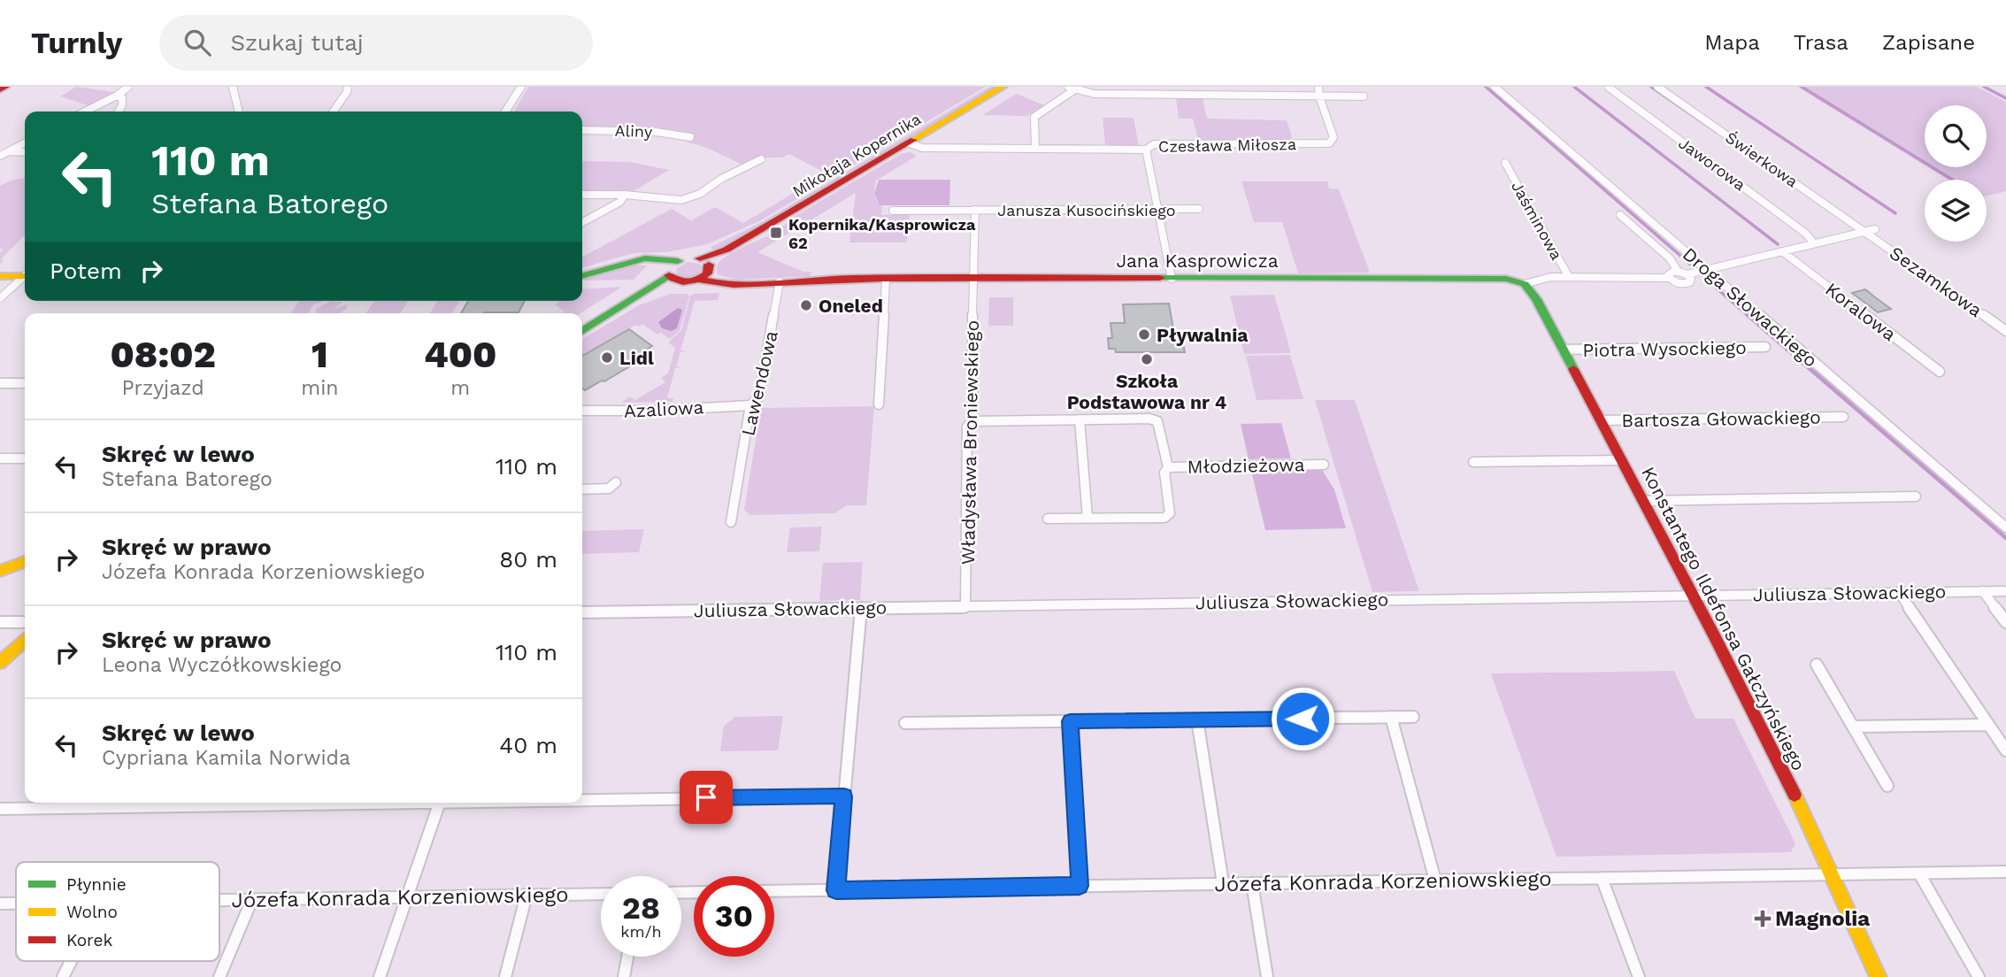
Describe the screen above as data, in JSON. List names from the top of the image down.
{
  "streets": {
    "street": [
      "Aliny",
      "Czesława Miłosza",
      "Mikołaja Kopernika",
      "Świerkowa",
      "Jaworowa",
      "Janusza Kusocińskiego",
      "Jaśminowa",
      "Jana Kasprowicza",
      "Sezamkowa",
      "Droga Słowackiego",
      "Koralowa",
      "Piotra Wysockiego",
      "Lawendowa",
      "Azaliowa",
      "Bartosza Głowackiego",
      "Władysława Broniewskiego",
      "Młodzieżowa",
      "Juliusza Słowackiego",
      "Konstantego Ildefonsa Gałczyńskiego",
      "Józefa Konrada Korzeniowskiego"
    ]
  },
  "crossings": [
    ["Czesława Miłosza", "Janusza Kusocińskiego"],
    ["Czesława Miłosza", "Jana Kasprowicza"],
    ["Mikołaja Kopernika", "Jana Kasprowicza"],
    ["Świerkowa", "Sezamkowa"],
    ["Janusza Kusocińskiego", "Jana Kasprowicza"],
    ["Janusza Kusocińskiego", "Władysława Broniewskiego"],
    ["Jaśminowa", "Jana Kasprowicza"],
    ["Jana Kasprowicza", "Lawendowa"],
    ["Jana Kasprowicza", "Władysława Broniewskiego"],
    ["Jana Kasprowicza", "Konstantego Ildefonsa Gałczyńskiego"],
    ["Piotra Wysockiego", "Konstantego Ildefonsa Gałczyńskiego"],
    ["Lawendowa", "Azaliowa"],
    ["Bartosza Głowackiego", "Konstantego Ildefonsa Gałczyńskiego"],
    ["Władysława Broniewskiego", "Juliusza Słowackiego"],
    ["Juliusza Słowackiego", "Konstantego Ildefonsa Gałczyńskiego"],
    ["Konstantego Ildefonsa Gałczyńskiego", "Józefa Konrada Korzeniowskiego"]
  ],
  "places": {
    "transit": ["Kopernika/Kasprowicza 62"],
    "other": [
      "Oneled",
      "Pływalnia",
      "Lidl",
      "Szkoła Podstawowa nr 4"
    ],
    "health": ["Magnolia"]
  },
  "legend": ["Płynnie", "Wolno", "Korek"],
  "page": {
    "header": "Turnly",
    "search": "Szukaj tutaj",
    "nav": ["Mapa", "Trasa", "Zapisane"],
    "turn": ["110 m", "Stefana Batorego"],
    "then": "Potem",
    "eta": [
      "08:02",
      "Przyjazd",
      "1",
      "min",
      "400",
      "m"
    ],
    "list": [
      {
        "name": "Skręć w lewo",
        "note": "Stefana Batorego",
        "value": "110 m"
      },
      {
        "name": "Skręć w prawo",
        "note": "Józefa Konrada Korzeniowskiego",
        "value": "80 m"
      },
      {
        "name": "Skręć w prawo",
        "note": "Leona Wyczółkowskiego",
        "value": "110 m"
      },
      {
        "name": "Skręć w lewo",
        "note": "Cypriana Kamila Norwida",
        "value": "40 m"
      }
    ],
    "speed": "28 km/h",
    "limit": "30"
  }
}
